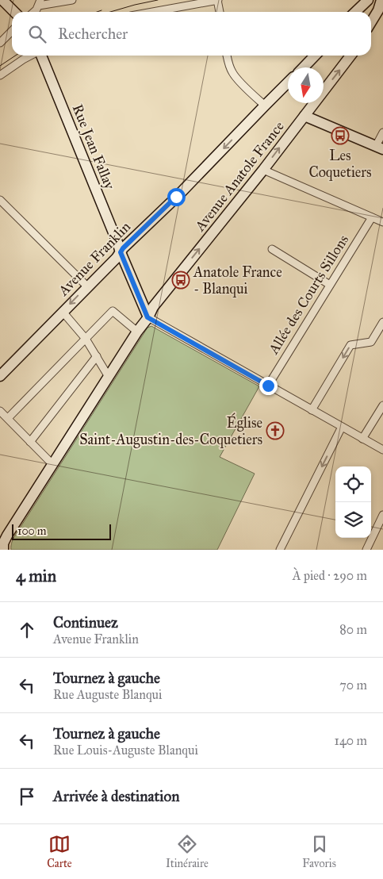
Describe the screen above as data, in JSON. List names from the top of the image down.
{
  "streets": {
    "street": [
      "Rue Jean Fallay",
      "Avenue Anatole France",
      "Avenue Franklin",
      "Allée des Courts Sillons"
    ]
  },
  "crossings": [
    ["Rue Jean Fallay", "Avenue Anatole France"],
    ["Rue Jean Fallay", "Avenue Franklin"]
  ],
  "one_way": ["Avenue Anatole France", "Avenue Franklin"],
  "places": {
    "bus stop": ["Les Coquetiers", "Anatole France - Blanqui"],
    "church": ["Église Saint-Augustin-des-Coquetiers"]
  },
  "scale_bar": "100 m",
  "north": "bottom",
  "page": {
    "search": "Rechercher",
    "scale": "100 m",
    "heading": ["4 min", "À pied · 290 m"],
    "list": [
      ["Continuez", "Avenue Franklin", "80 m"],
      ["Tournez à gauche", "Rue Auguste Blanqui", "70 m"],
      ["Tournez à gauche", "Rue Louis-Auguste Blanqui", "140 m"],
      "Arrivée à destination"
    ],
    "nav": ["Carte", "Itinéraire", "Favoris"]
  }
}
